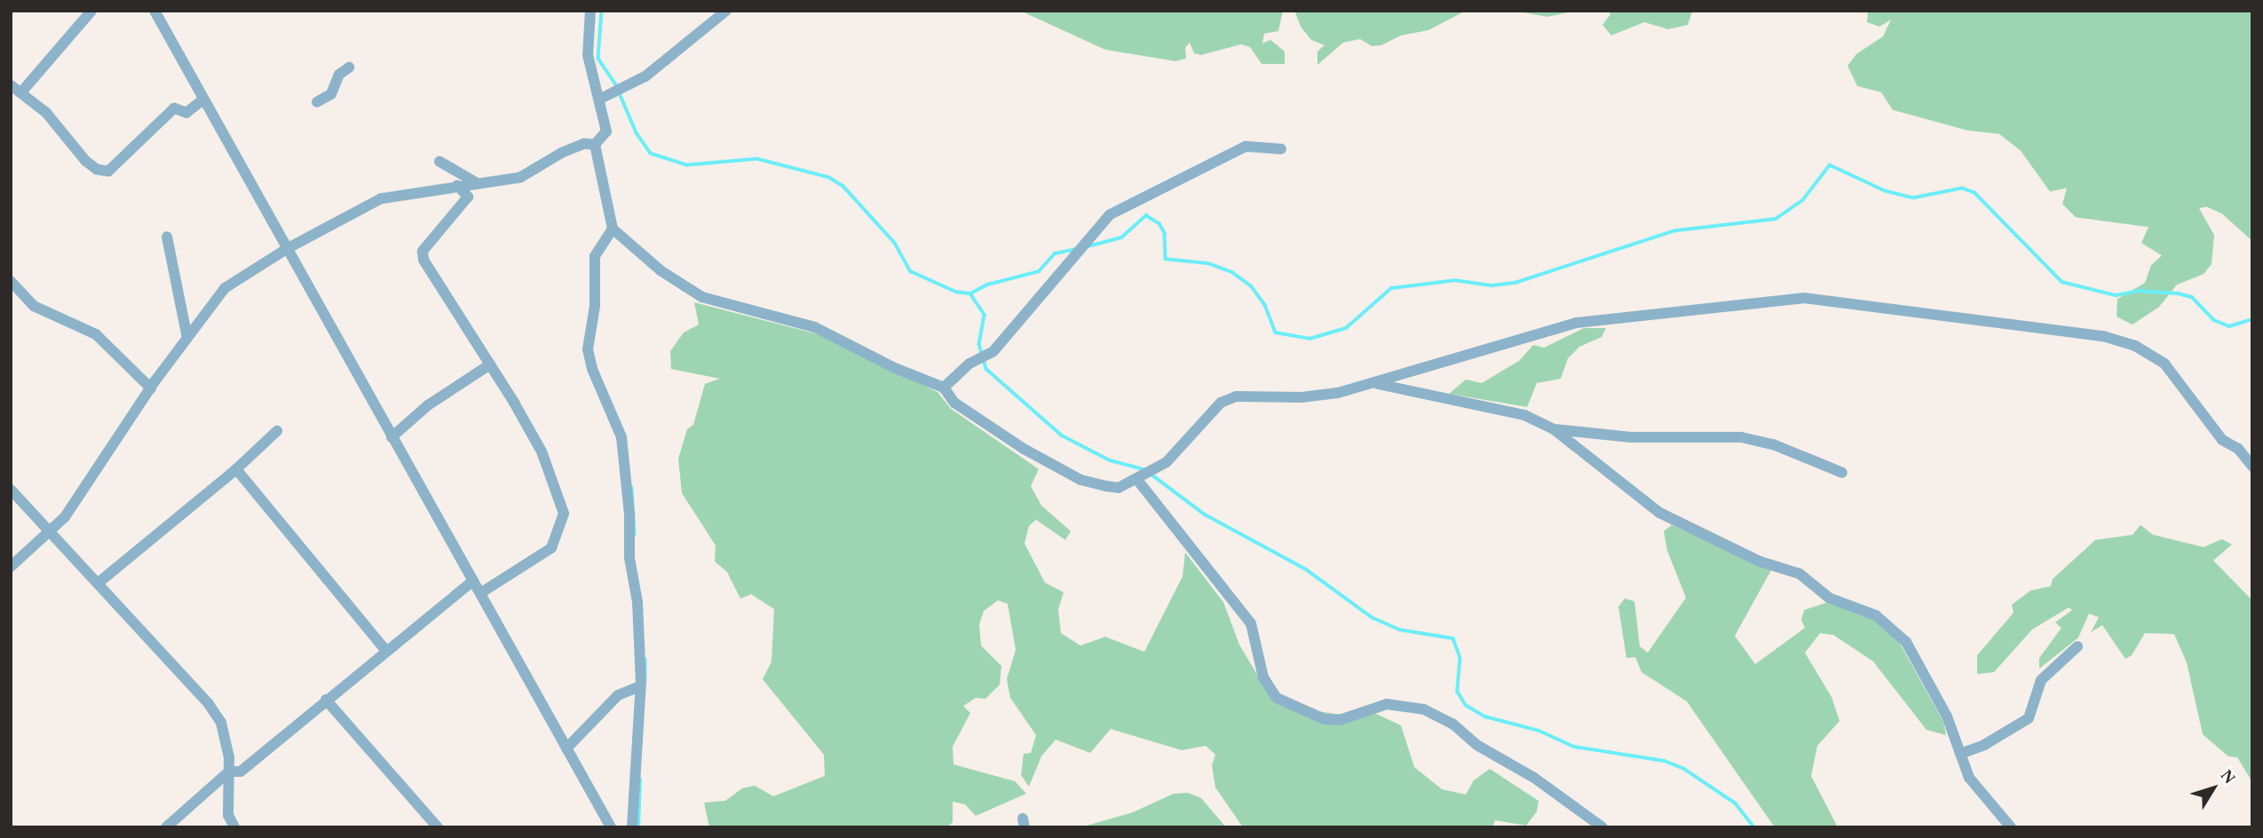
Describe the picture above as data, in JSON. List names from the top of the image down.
{
  "north": "top right"
}
